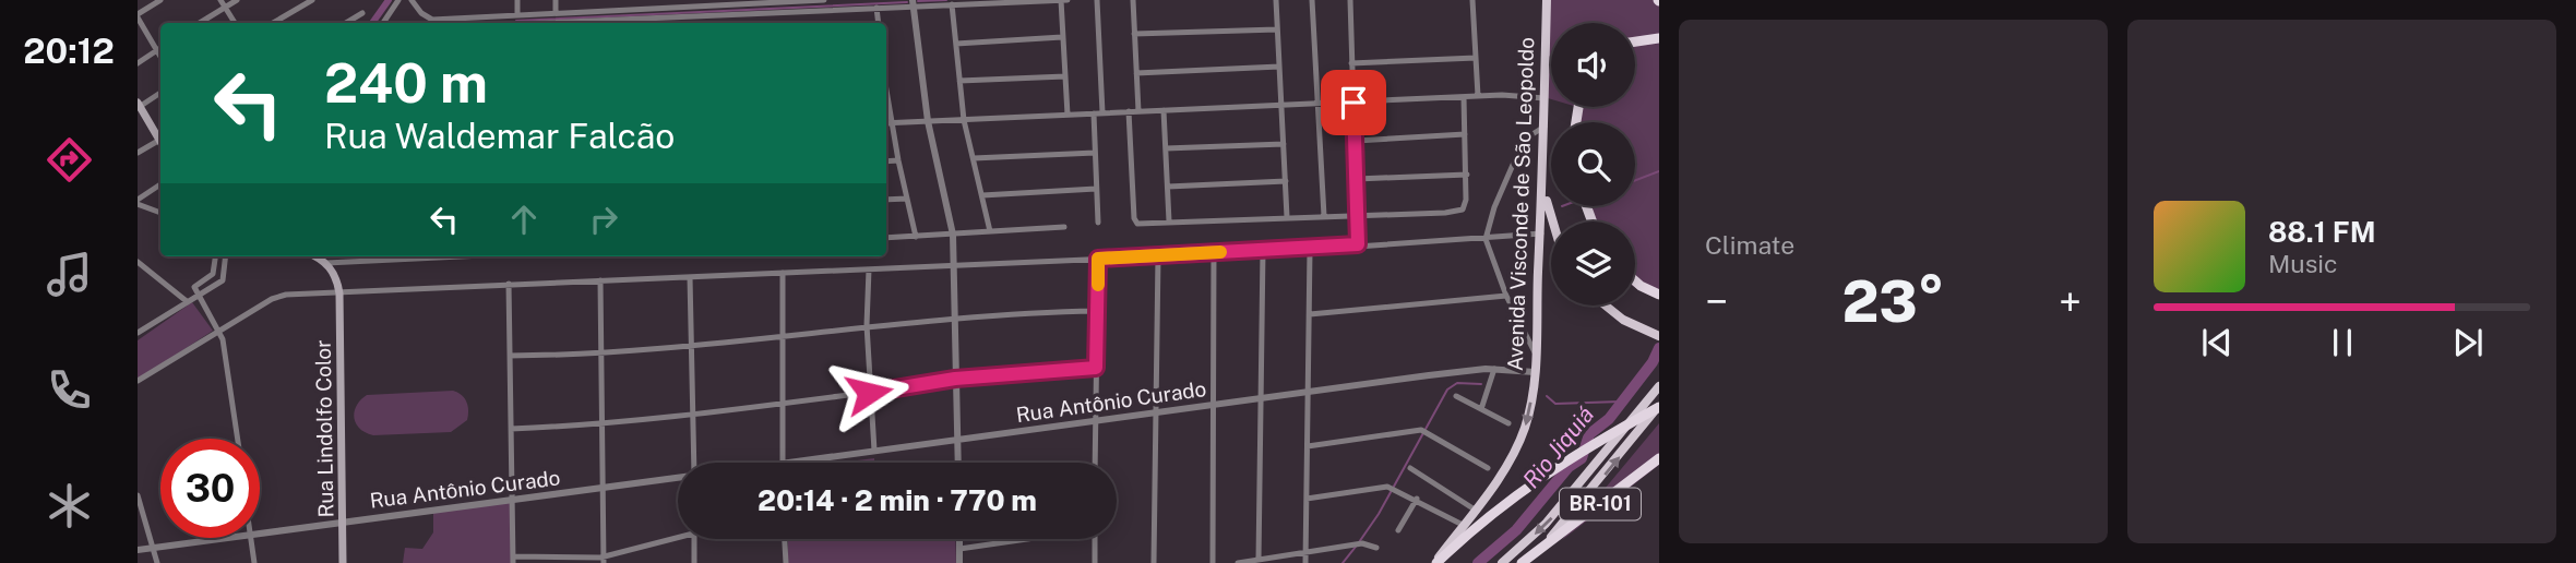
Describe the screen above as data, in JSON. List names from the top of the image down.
{
  "streets": {
    "highway": ["Avenida Visconde de São Leopoldo", "BR-101"],
    "main road": ["Rua Lindolfo Color"],
    "street": ["Rua Antônio Curado"]
  },
  "crossings": [
    ["Avenida Visconde de São Leopoldo", "Rua Antônio Curado"],
    ["Rua Antônio Curado", "Rua Lindolfo Color"]
  ],
  "water": ["Rio Jiquiá"],
  "page": {
    "tabs": "20:12",
    "tile": "Climate",
    "turn": ["240 m", "Rua Waldemar Falcão"],
    "song": ["88.1 FM", "Music"],
    "heat": ["−", "23°", "+"],
    "limit": "30",
    "trip": "20:14 · 2 min · 770 m"
  }
}
